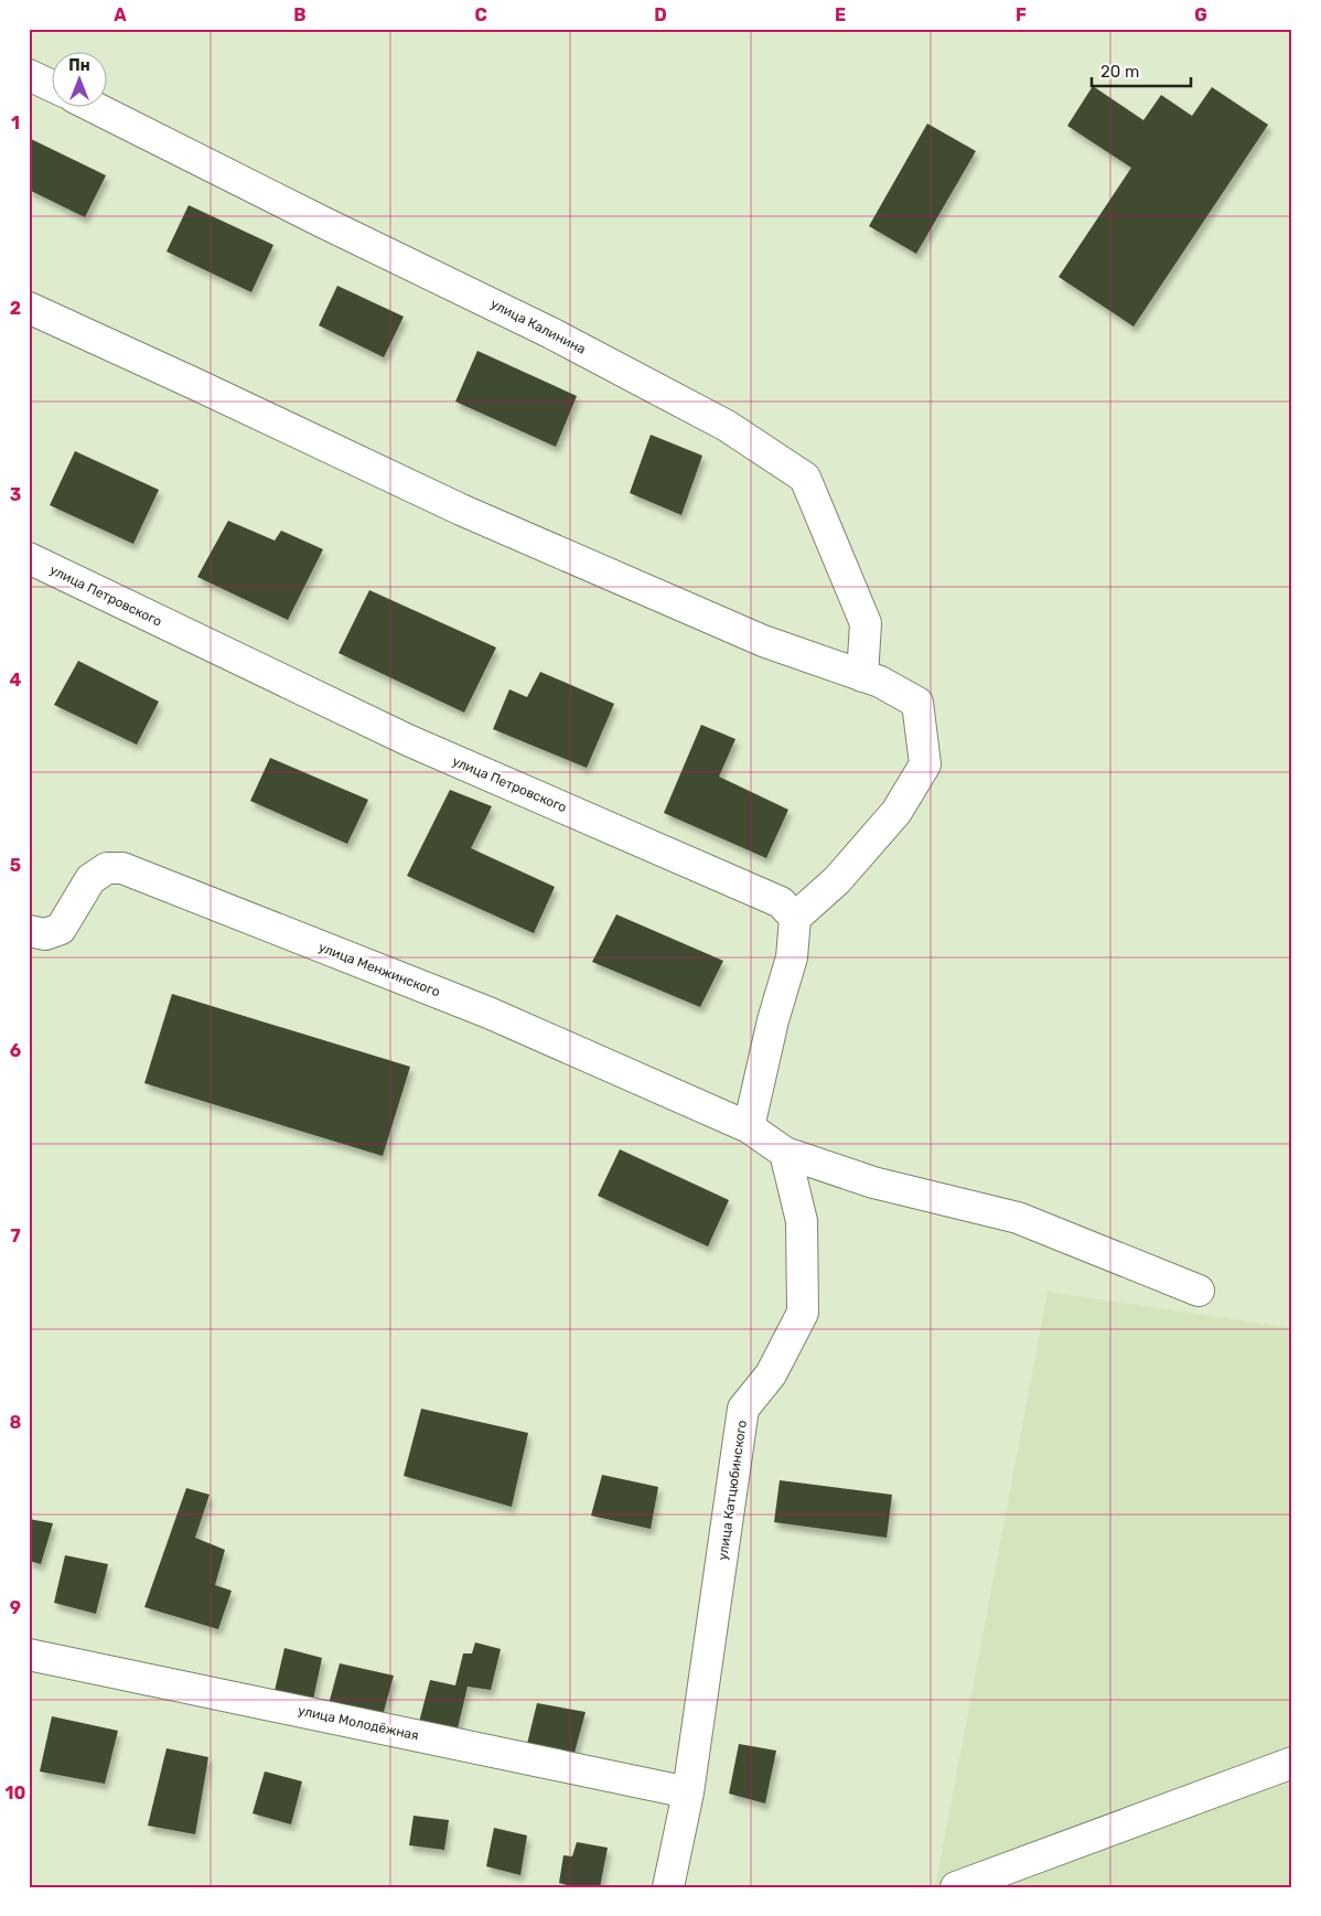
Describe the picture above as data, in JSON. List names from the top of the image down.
{
  "streets": {
    "street": [
      "улица Калинина",
      "улица Петровского",
      "улица Менжинского",
      "улица Катцюбинского",
      "улица Молодёжная"
    ]
  },
  "crossings": [
    ["улица Катцюбинского", "улица Молодёжная"]
  ],
  "scale_bar": "20 m",
  "north": "top",
  "grid": {
    "columns": [
      "A",
      "B",
      "C",
      "D",
      "E",
      "F",
      "G"
    ],
    "rows": [
      "1",
      "2",
      "3",
      "4",
      "5",
      "6",
      "7",
      "8",
      "9",
      "10"
    ]
  }
}
